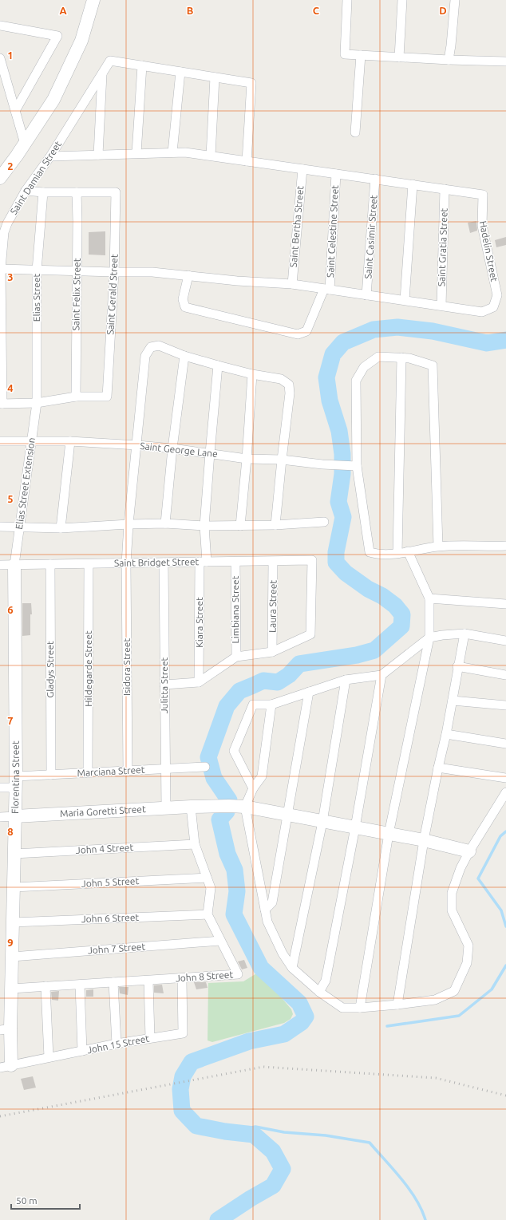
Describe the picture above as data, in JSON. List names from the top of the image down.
{
  "streets": {
    "street": [
      "Saint Damian Street",
      "Saint Bertha Street",
      "Saint Celestine Street",
      "Saint Casimir Street",
      "Saint Gratia Street",
      "Hadelin Street",
      "Saint Felix Street",
      "Saint Gerald Street",
      "Elias Street",
      "Saint George Lane",
      "Elias Street Extension",
      "Saint Bridget Street",
      "Laura Street",
      "Limbiana Street",
      "Kiara Street",
      "Isidora Street",
      "Hildegarde Street",
      "Gladys Street",
      "Julitta Street",
      "Marciana Street",
      "Florentina Street",
      "Maria Goretti Street",
      "John 4 Street",
      "John 5 Street",
      "John 6 Street",
      "John 7 Street",
      "John 8 Street",
      "John 15 Street"
    ]
  },
  "crossings": [
    ["Saint Gratia Street", "Hadelin Street"],
    ["Saint Felix Street", "Saint Gerald Street"],
    ["Elias Street", "Elias Street Extension"],
    ["Saint George Lane", "Elias Street Extension"],
    ["Saint George Lane", "Kiara Street"],
    ["Saint George Lane", "Isidora Street"],
    ["Elias Street Extension", "Saint Bridget Street"],
    ["Elias Street Extension", "Florentina Street"],
    ["Saint Bridget Street", "Laura Street"],
    ["Saint Bridget Street", "Limbiana Street"],
    ["Saint Bridget Street", "Kiara Street"],
    ["Saint Bridget Street", "Isidora Street"],
    ["Saint Bridget Street", "Hildegarde Street"],
    ["Saint Bridget Street", "Gladys Street"],
    ["Saint Bridget Street", "Julitta Street"],
    ["Saint Bridget Street", "Florentina Street"],
    ["Isidora Street", "Marciana Street"],
    ["Hildegarde Street", "Marciana Street"],
    ["Gladys Street", "Marciana Street"],
    ["Julitta Street", "Marciana Street"],
    ["Julitta Street", "Maria Goretti Street"],
    ["Marciana Street", "Florentina Street"],
    ["Florentina Street", "Maria Goretti Street"],
    ["Florentina Street", "John 4 Street"],
    ["Florentina Street", "John 5 Street"],
    ["Florentina Street", "John 6 Street"],
    ["Florentina Street", "John 7 Street"],
    ["Florentina Street", "John 8 Street"],
    ["Florentina Street", "John 15 Street"],
    ["John 6 Street", "John 8 Street"],
    ["John 7 Street", "John 8 Street"],
    ["John 8 Street", "John 15 Street"]
  ],
  "scale_bar": "50 m",
  "grid": {
    "columns": [
      "A",
      "B",
      "C",
      "D"
    ],
    "rows": [
      "1",
      "2",
      "3",
      "4",
      "5",
      "6",
      "7",
      "8",
      "9"
    ]
  }
}
